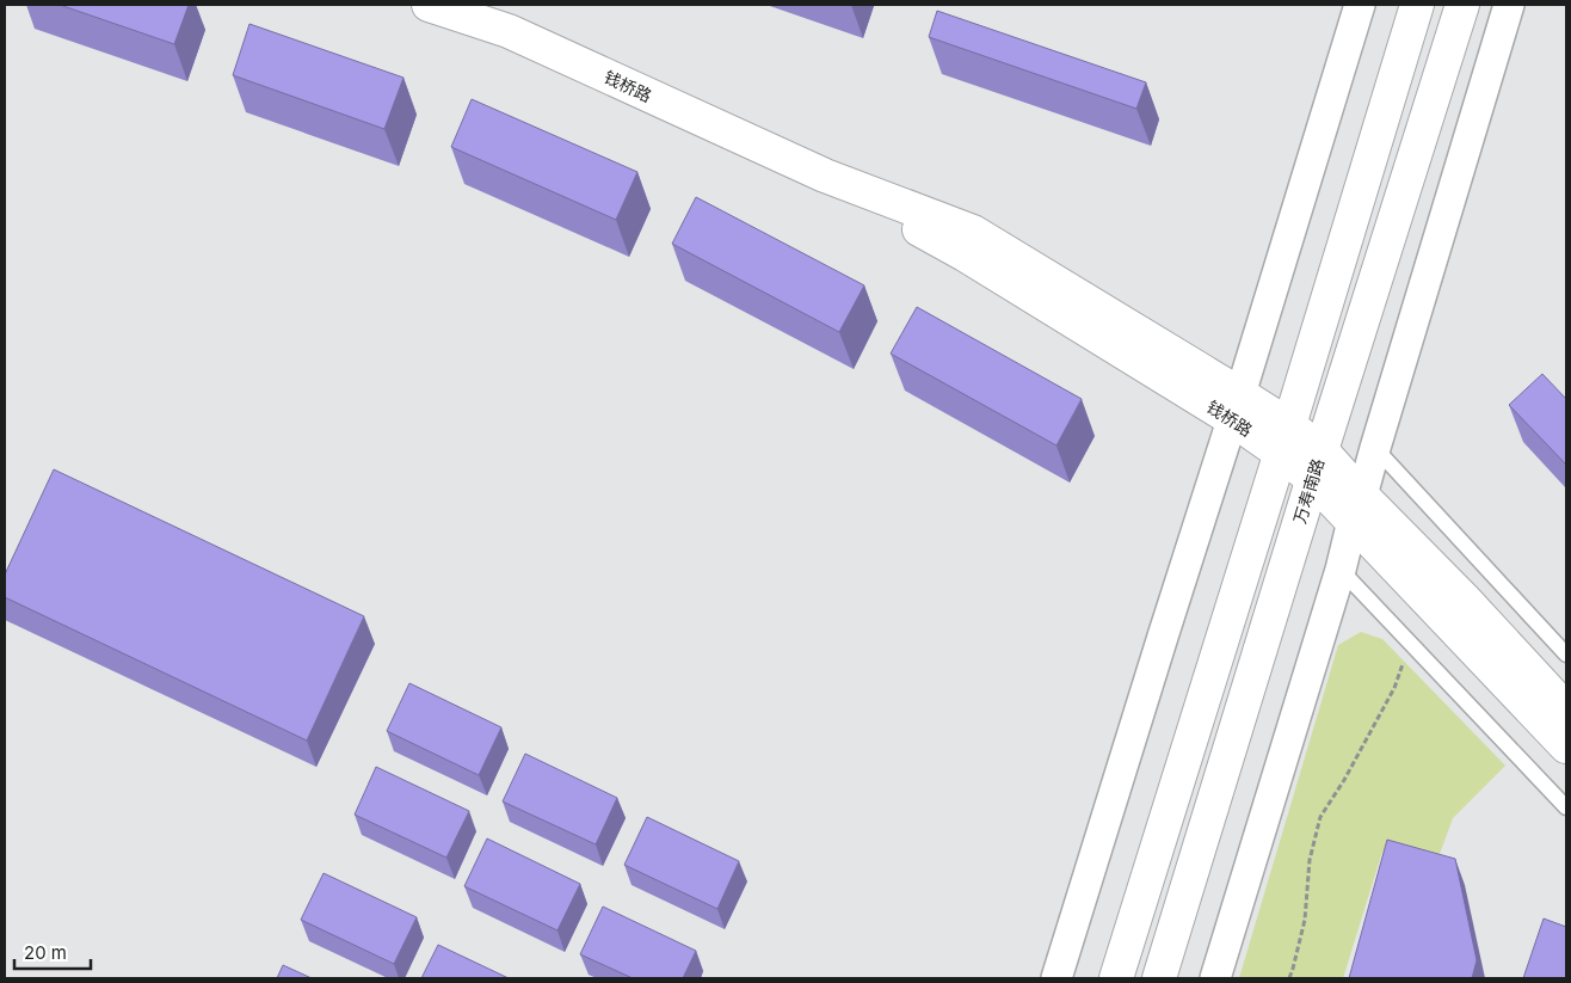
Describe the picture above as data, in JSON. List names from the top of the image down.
{
  "streets": {
    "main road": ["钱桥路", "万寿南路"]
  },
  "crossings": [
    ["钱桥路", "万寿南路"]
  ],
  "scale_bar": "20 m"
}
